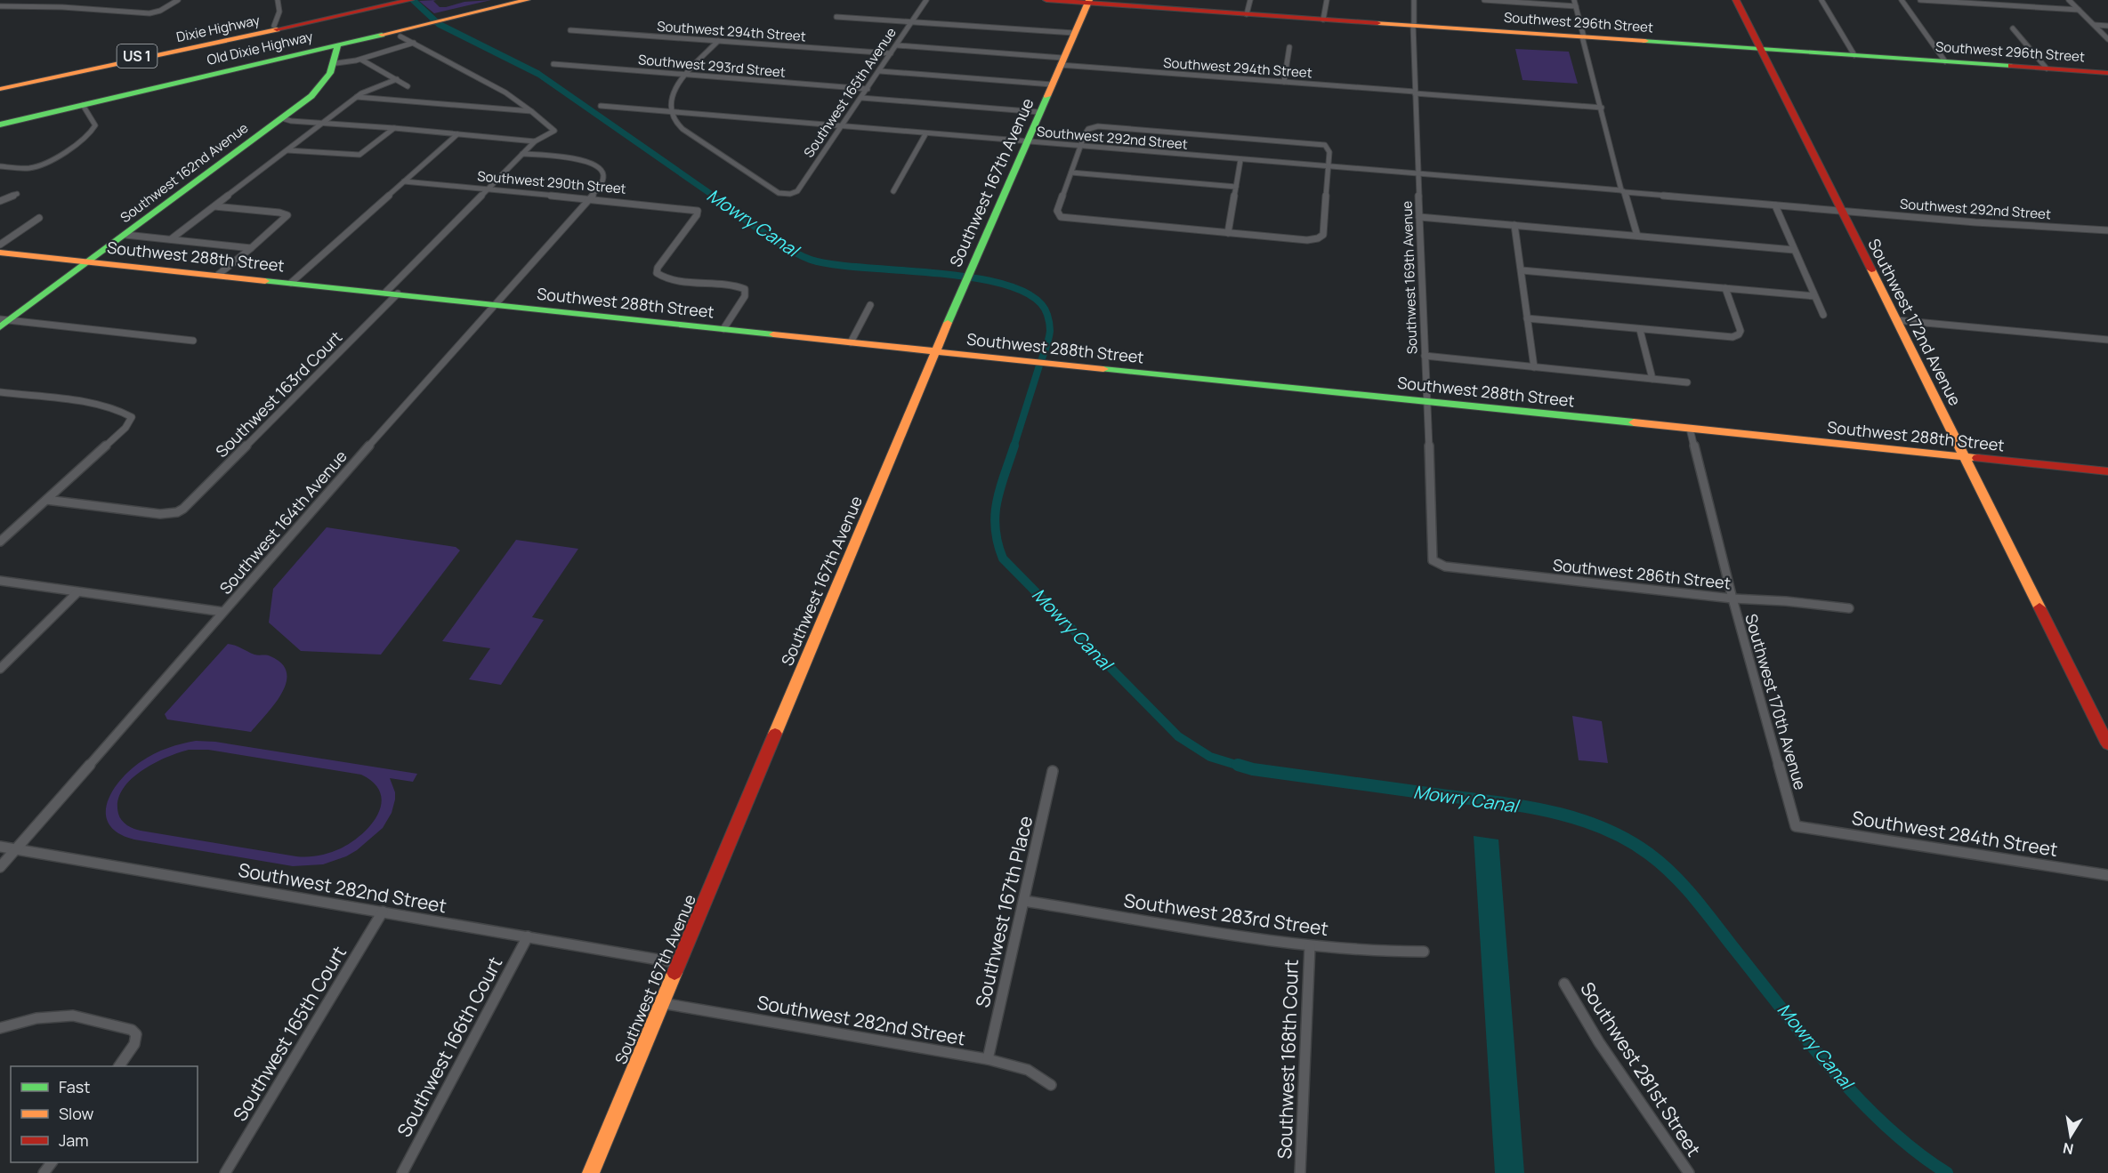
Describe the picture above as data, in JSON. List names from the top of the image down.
{
  "streets": {
    "main road": [
      "Southwest 296th Street",
      "Dixie Highway",
      "Old Dixie Highway",
      "US 1",
      "Southwest 162nd Avenue",
      "Southwest 167th Avenue",
      "Southwest 288th Street",
      "Southwest 172nd Avenue"
    ],
    "street": [
      "Southwest 294th Street",
      "Southwest 293rd Street",
      "Southwest 165th Avenue",
      "Southwest 292nd Street",
      "Southwest 290th Street",
      "Southwest 169th Avenue",
      "Southwest 163rd Court",
      "Southwest 164th Avenue",
      "Southwest 286th Street",
      "Southwest 170th Avenue",
      "Southwest 284th Street",
      "Southwest 282nd Street",
      "Southwest 167th Place",
      "Southwest 283rd Street",
      "Southwest 165th Court",
      "Southwest 166th Court",
      "Southwest 168th Court",
      "Southwest 281st Street"
    ]
  },
  "crossings": [
    ["Southwest 296th Street", "Southwest 167th Avenue"],
    ["Southwest 296th Street", "Southwest 169th Avenue"],
    ["Southwest 296th Street", "Southwest 172nd Avenue"],
    ["Southwest 294th Street", "Southwest 165th Avenue"],
    ["Southwest 294th Street", "Southwest 167th Avenue"],
    ["Southwest 294th Street", "Southwest 169th Avenue"],
    ["Old Dixie Highway", "Southwest 162nd Avenue"],
    ["Southwest 293rd Street", "Southwest 165th Avenue"],
    ["Southwest 165th Avenue", "Southwest 292nd Street"],
    ["Southwest 292nd Street", "Southwest 167th Avenue"],
    ["Southwest 292nd Street", "Southwest 169th Avenue"],
    ["Southwest 292nd Street", "Southwest 172nd Avenue"],
    ["Southwest 162nd Avenue", "Southwest 288th Street"],
    ["Southwest 290th Street", "Southwest 288th Street"],
    ["Southwest 290th Street", "Southwest 163rd Court"],
    ["Southwest 290th Street", "Southwest 164th Avenue"],
    ["Southwest 167th Avenue", "Southwest 288th Street"],
    ["Southwest 167th Avenue", "Southwest 282nd Street"],
    ["Southwest 288th Street", "Southwest 169th Avenue"],
    ["Southwest 288th Street", "Southwest 172nd Avenue"],
    ["Southwest 288th Street", "Southwest 163rd Court"],
    ["Southwest 288th Street", "Southwest 164th Avenue"],
    ["Southwest 288th Street", "Southwest 170th Avenue"],
    ["Southwest 169th Avenue", "Southwest 286th Street"],
    ["Southwest 163rd Court", "Southwest 164th Avenue"],
    ["Southwest 164th Avenue", "Southwest 282nd Street"],
    ["Southwest 286th Street", "Southwest 170th Avenue"],
    ["Southwest 170th Avenue", "Southwest 284th Street"],
    ["Southwest 282nd Street", "Southwest 167th Place"],
    ["Southwest 282nd Street", "Southwest 165th Court"],
    ["Southwest 282nd Street", "Southwest 166th Court"],
    ["Southwest 167th Place", "Southwest 283rd Street"],
    ["Southwest 283rd Street", "Southwest 168th Court"]
  ],
  "water": ["Mowry Canal"],
  "legend": ["Fast", "Slow", "Jam"],
  "north": "bottom"
}
